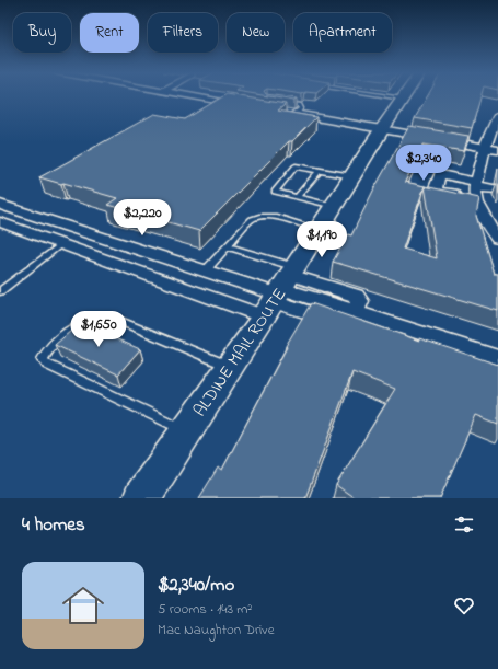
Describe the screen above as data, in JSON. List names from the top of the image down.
{
  "streets": {
    "main road": ["ALDINE MAIL ROUTE"]
  },
  "page": {
    "chip": [
      "Buy",
      "Rent",
      "Filters",
      "New",
      "Apartment"
    ],
    "price": [
      "$2,340",
      "$2,220",
      "$1,190",
      "$1,650"
    ],
    "heading": "4 homes",
    "list": [
      {
        "name": "$2,340/mo",
        "note": "5 rooms · 143 m² · Mac Naughton Drive"
      }
    ]
  }
}
